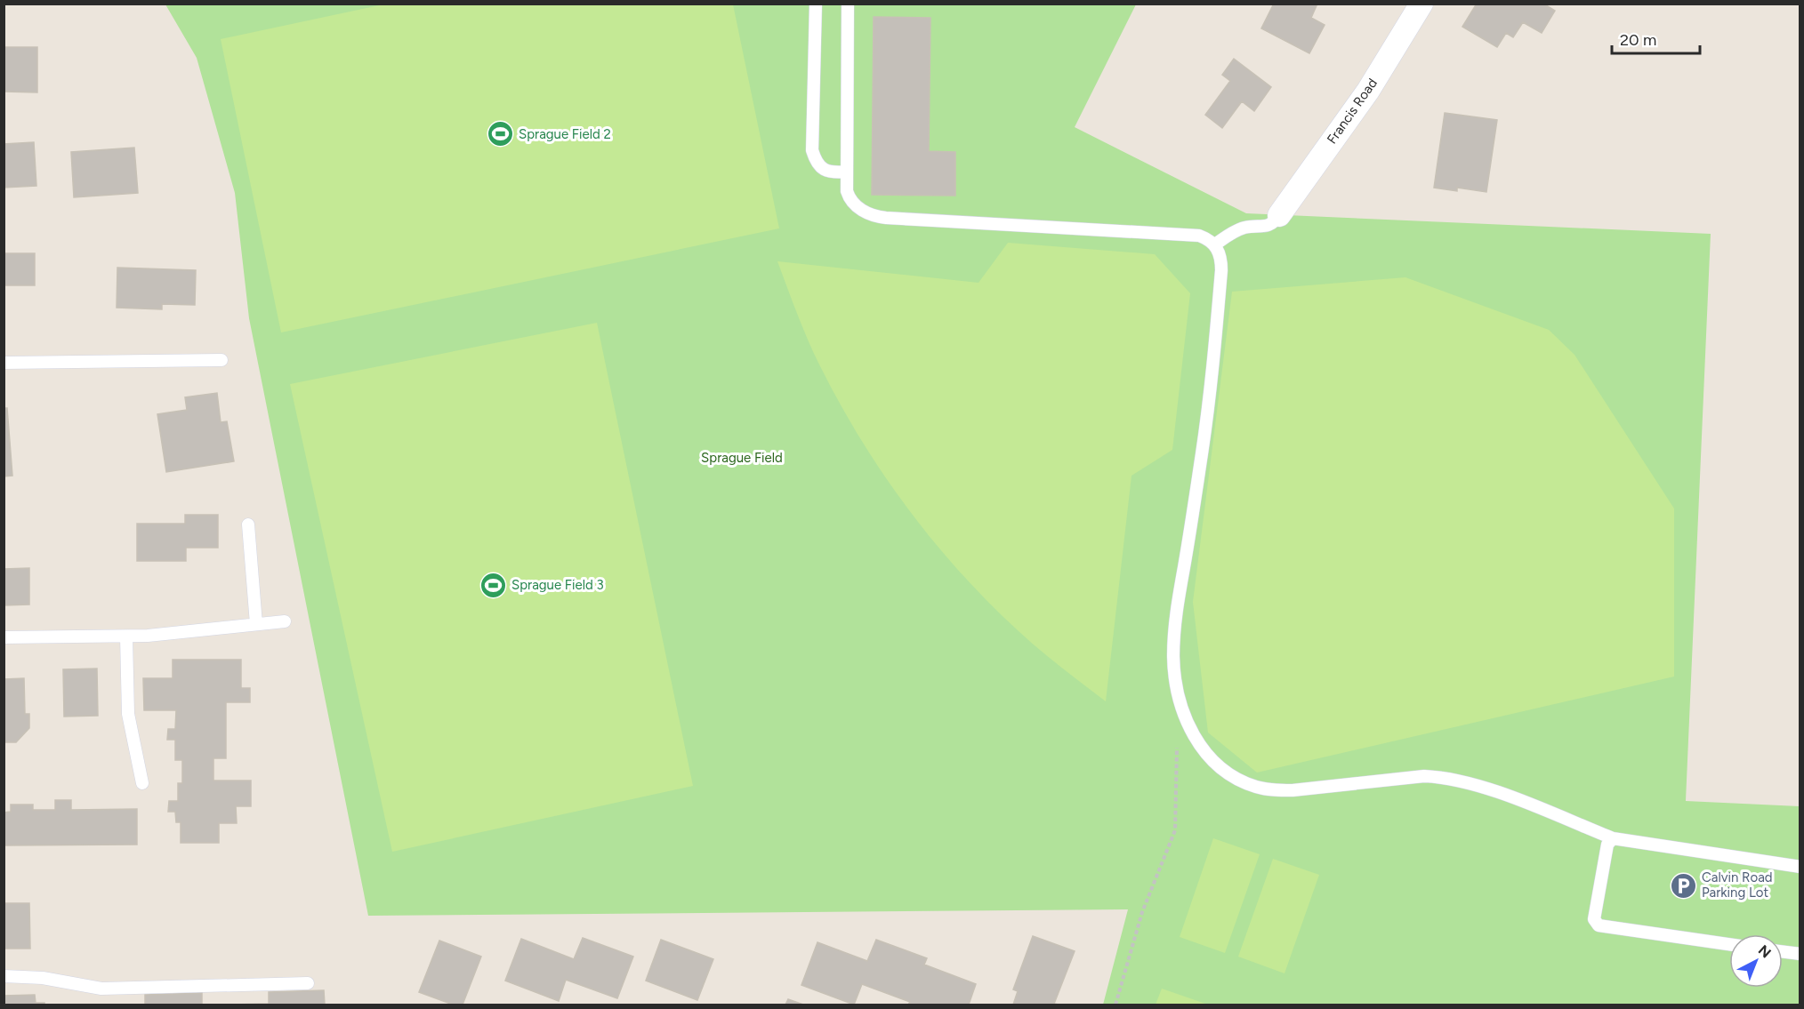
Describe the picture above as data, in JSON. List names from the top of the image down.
{
  "streets": {
    "street": ["Francis Road"]
  },
  "parks": ["Sprague Field"],
  "places": {
    "sports": ["Sprague Field 2", "Sprague Field 3"],
    "parking": ["Calvin Road Parking Lot"]
  },
  "scale_bar": "20 m",
  "north": "top right"
}
